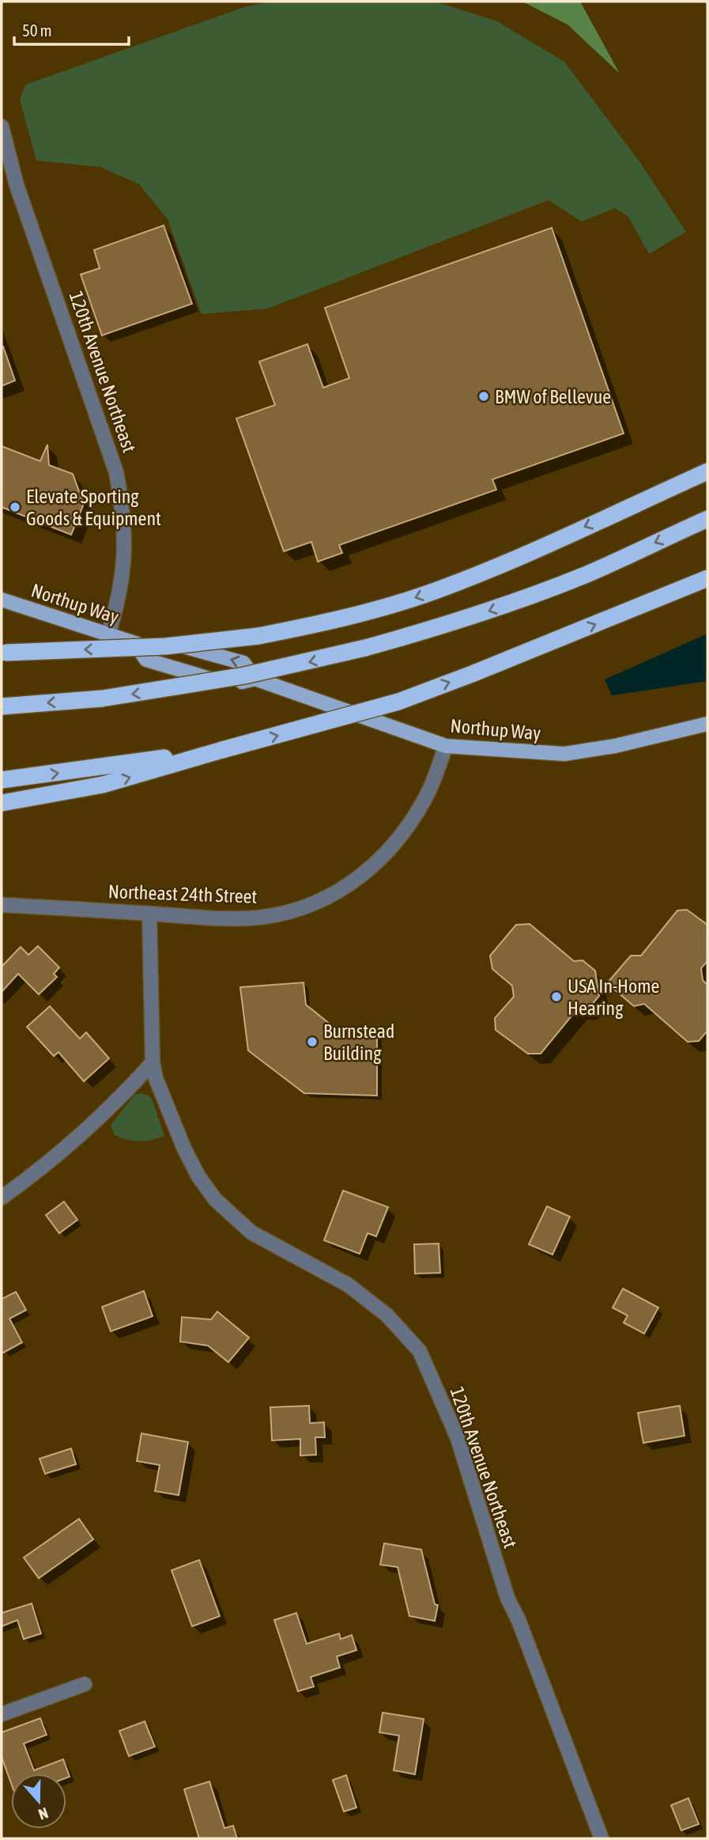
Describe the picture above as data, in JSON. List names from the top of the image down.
{
  "streets": {
    "main road": ["Northup Way"],
    "street": ["120th Avenue Northeast", "Northeast 24th Street"]
  },
  "crossings": [
    ["120th Avenue Northeast", "Northup Way"],
    ["120th Avenue Northeast", "Northeast 24th Street"],
    ["Northup Way", "Northeast 24th Street"]
  ],
  "places": [
    "BMW of Bellevue",
    "Elevate Sporting Goods & Equipment",
    "USA In-Home Hearing",
    "Burnstead Building"
  ],
  "scale_bar": "50 m",
  "north": "bottom"
}
